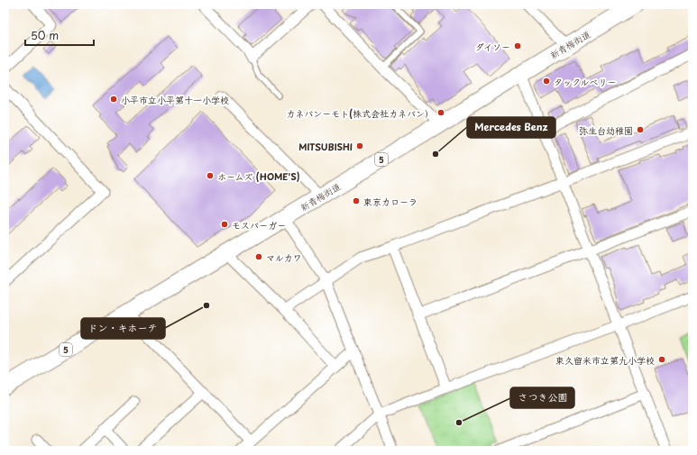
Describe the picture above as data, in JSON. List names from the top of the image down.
{
  "streets": {
    "main road": ["新青梅街道", "5"]
  },
  "places": [
    "ダイソー",
    "タックルベリー",
    "小平市立小平第十一小学校",
    "カネバンーモト(株式会社カネバン）",
    "弥生台幼稚園",
    "MITSUBISHI",
    "Mercedes Benz",
    "ホームズ (HOME'S)",
    "東京カローラ",
    "モスバーガー",
    "マルカワ",
    "ドン・キホーテ",
    "東久留米市立第九小学校",
    "さつき公園"
  ],
  "scale_bar": "50 m"
}
